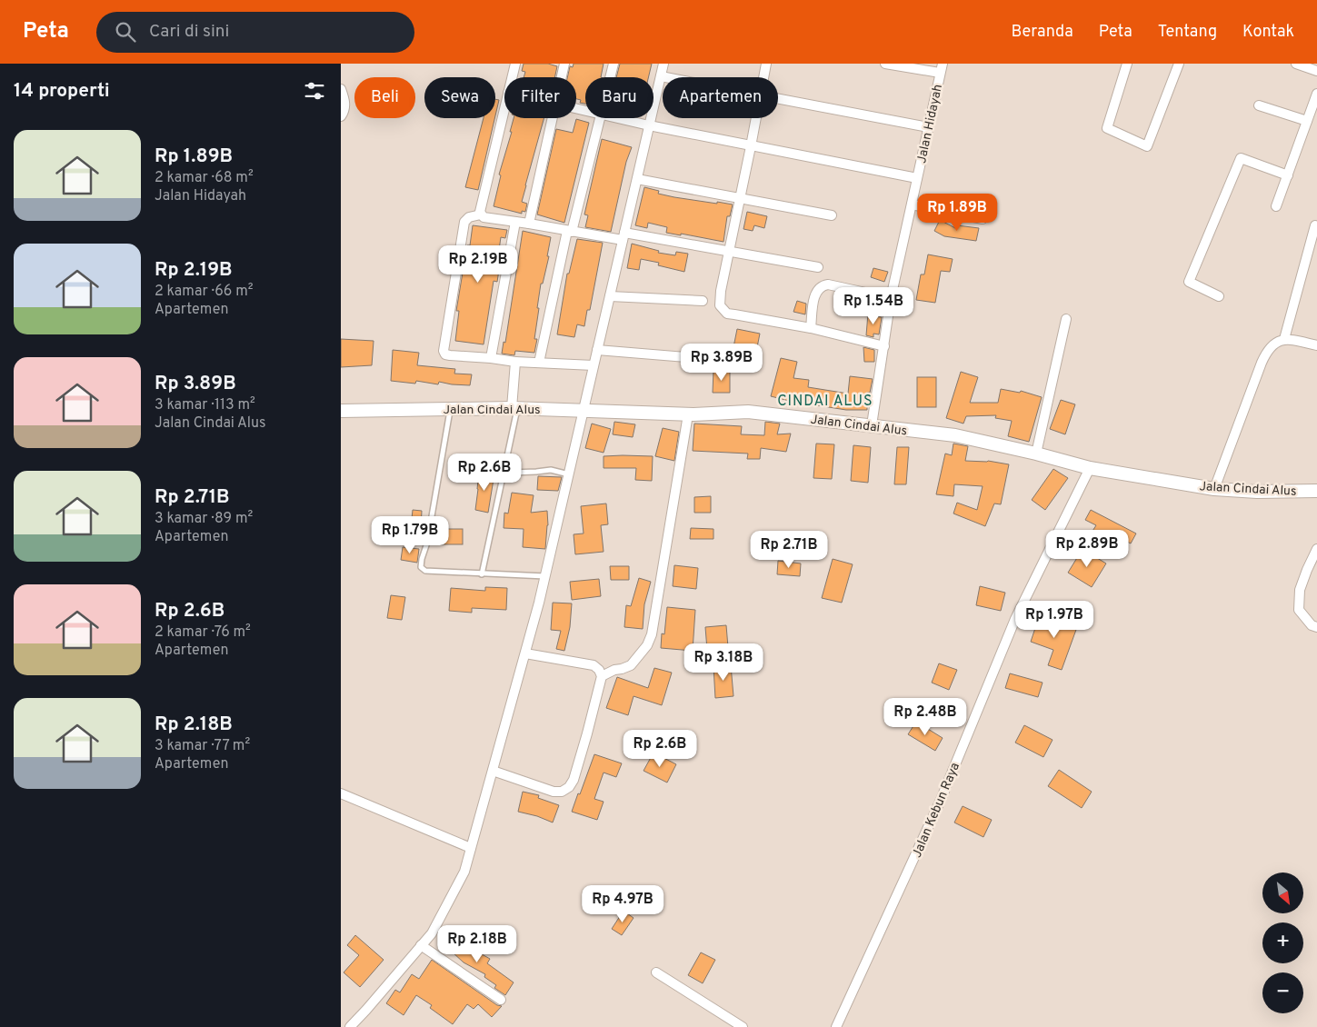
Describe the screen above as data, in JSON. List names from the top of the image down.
{
  "streets": {
    "street": ["Jalan Hidayah", "Jalan Cindai Alus", "Jalan Kebun Raya"]
  },
  "crossings": [
    ["Jalan Hidayah", "Jalan Cindai Alus"],
    ["Jalan Cindai Alus", "Jalan Kebun Raya"]
  ],
  "districts": ["CINDAI ALUS"],
  "north": "bottom right",
  "page": {
    "header": "Peta",
    "search": "Cari di sini",
    "nav": [
      "Beranda",
      "Peta",
      "Tentang",
      "Kontak"
    ],
    "heading": "14 properti",
    "chip": [
      "Beli",
      "Sewa",
      "Filter",
      "Baru",
      "Apartemen"
    ],
    "list": [
      {
        "name": "Rp 1.89B",
        "note": "2 kamar · 68 m² · Jalan Hidayah"
      },
      {
        "name": "Rp 2.19B",
        "note": "2 kamar · 66 m² · Apartemen"
      },
      {
        "name": "Rp 3.89B",
        "note": "3 kamar · 113 m² · Jalan Cindai Alus"
      },
      {
        "name": "Rp 2.71B",
        "note": "3 kamar · 89 m² · Apartemen"
      },
      {
        "name": "Rp 2.6B",
        "note": "2 kamar · 76 m² · Apartemen"
      },
      {
        "name": "Rp 2.18B",
        "note": "3 kamar · 77 m² · Apartemen"
      }
    ],
    "price": [
      "Rp 1.89B",
      "Rp 2.19B",
      "Rp 1.54B",
      "Rp 3.89B",
      "Rp 2.6B",
      "Rp 1.79B",
      "Rp 2.89B",
      "Rp 2.71B",
      "Rp 1.97B",
      "Rp 3.18B",
      "Rp 2.48B",
      "Rp 2.6B",
      "Rp 4.97B",
      "Rp 2.18B"
    ],
    "map_buttons": ["+", "−"]
  }
}
